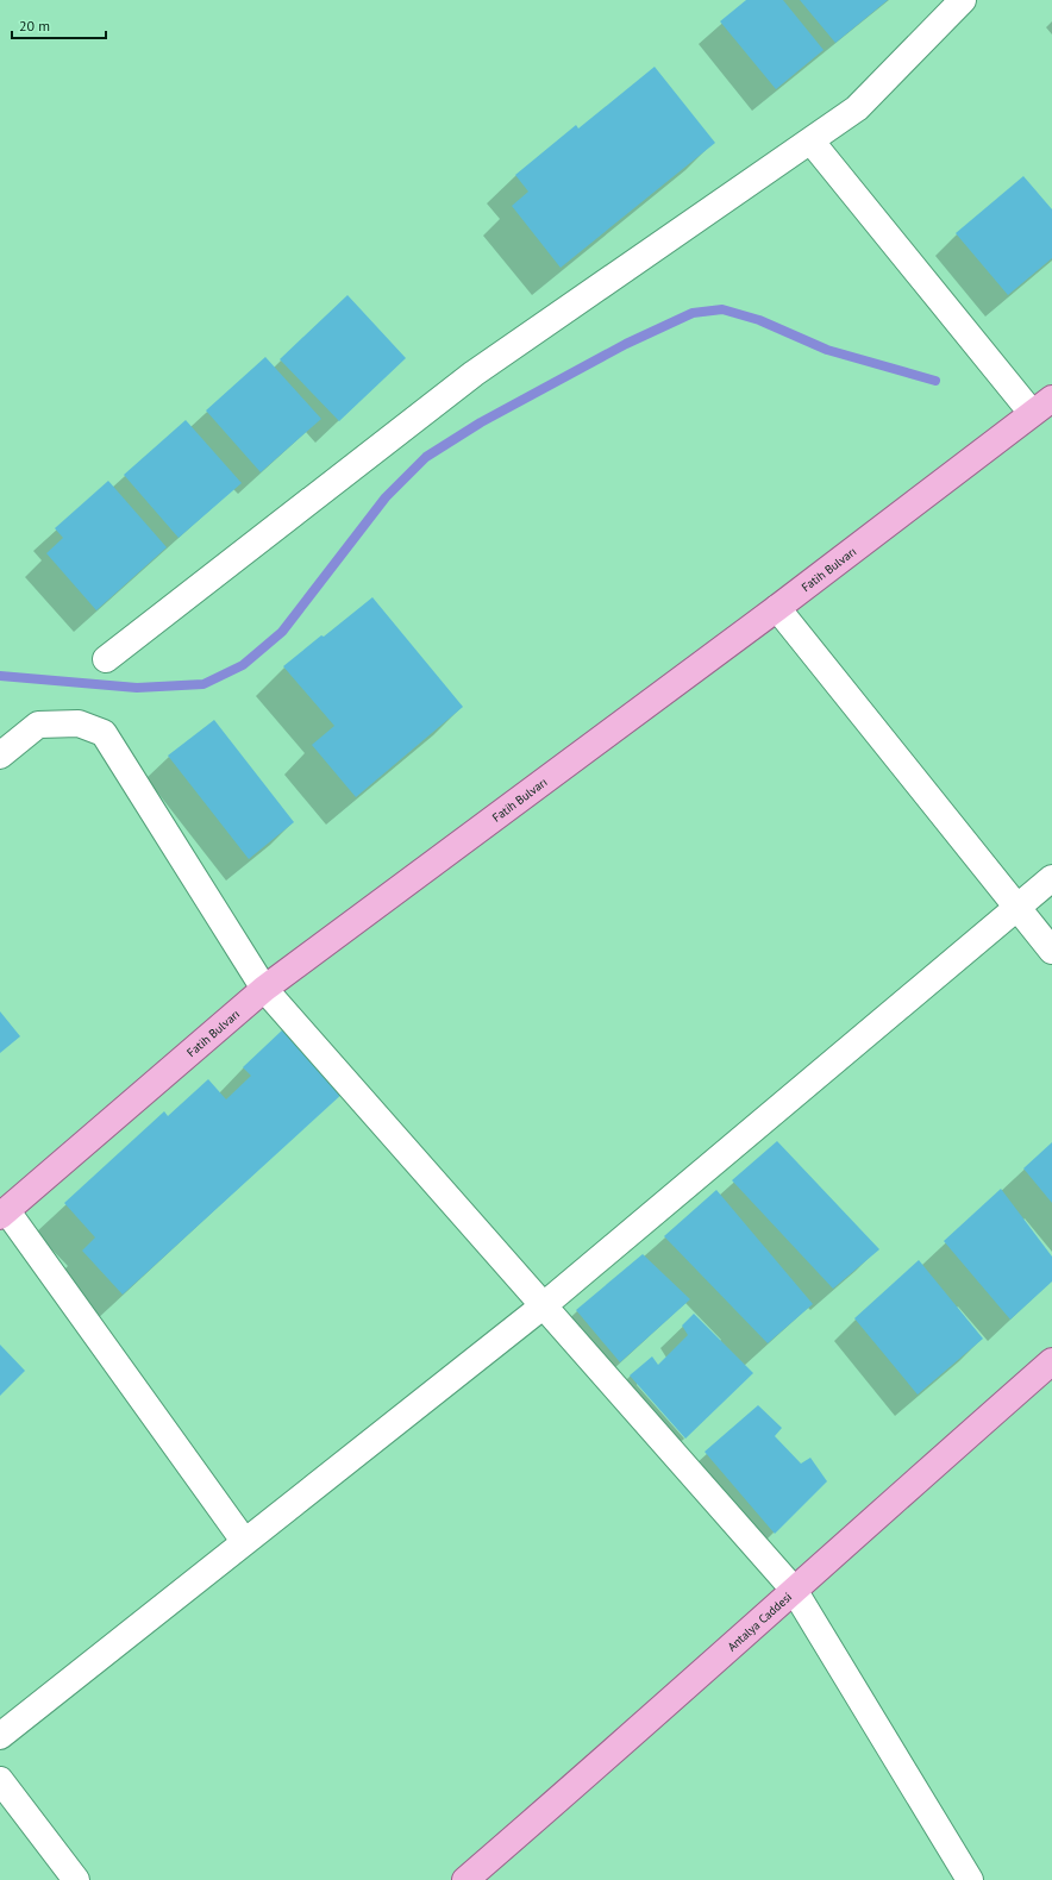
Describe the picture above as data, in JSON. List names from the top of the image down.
{
  "streets": {
    "main road": ["Fatih Bulvarı", "Antalya Caddesi"]
  },
  "scale_bar": "20 m"
}
